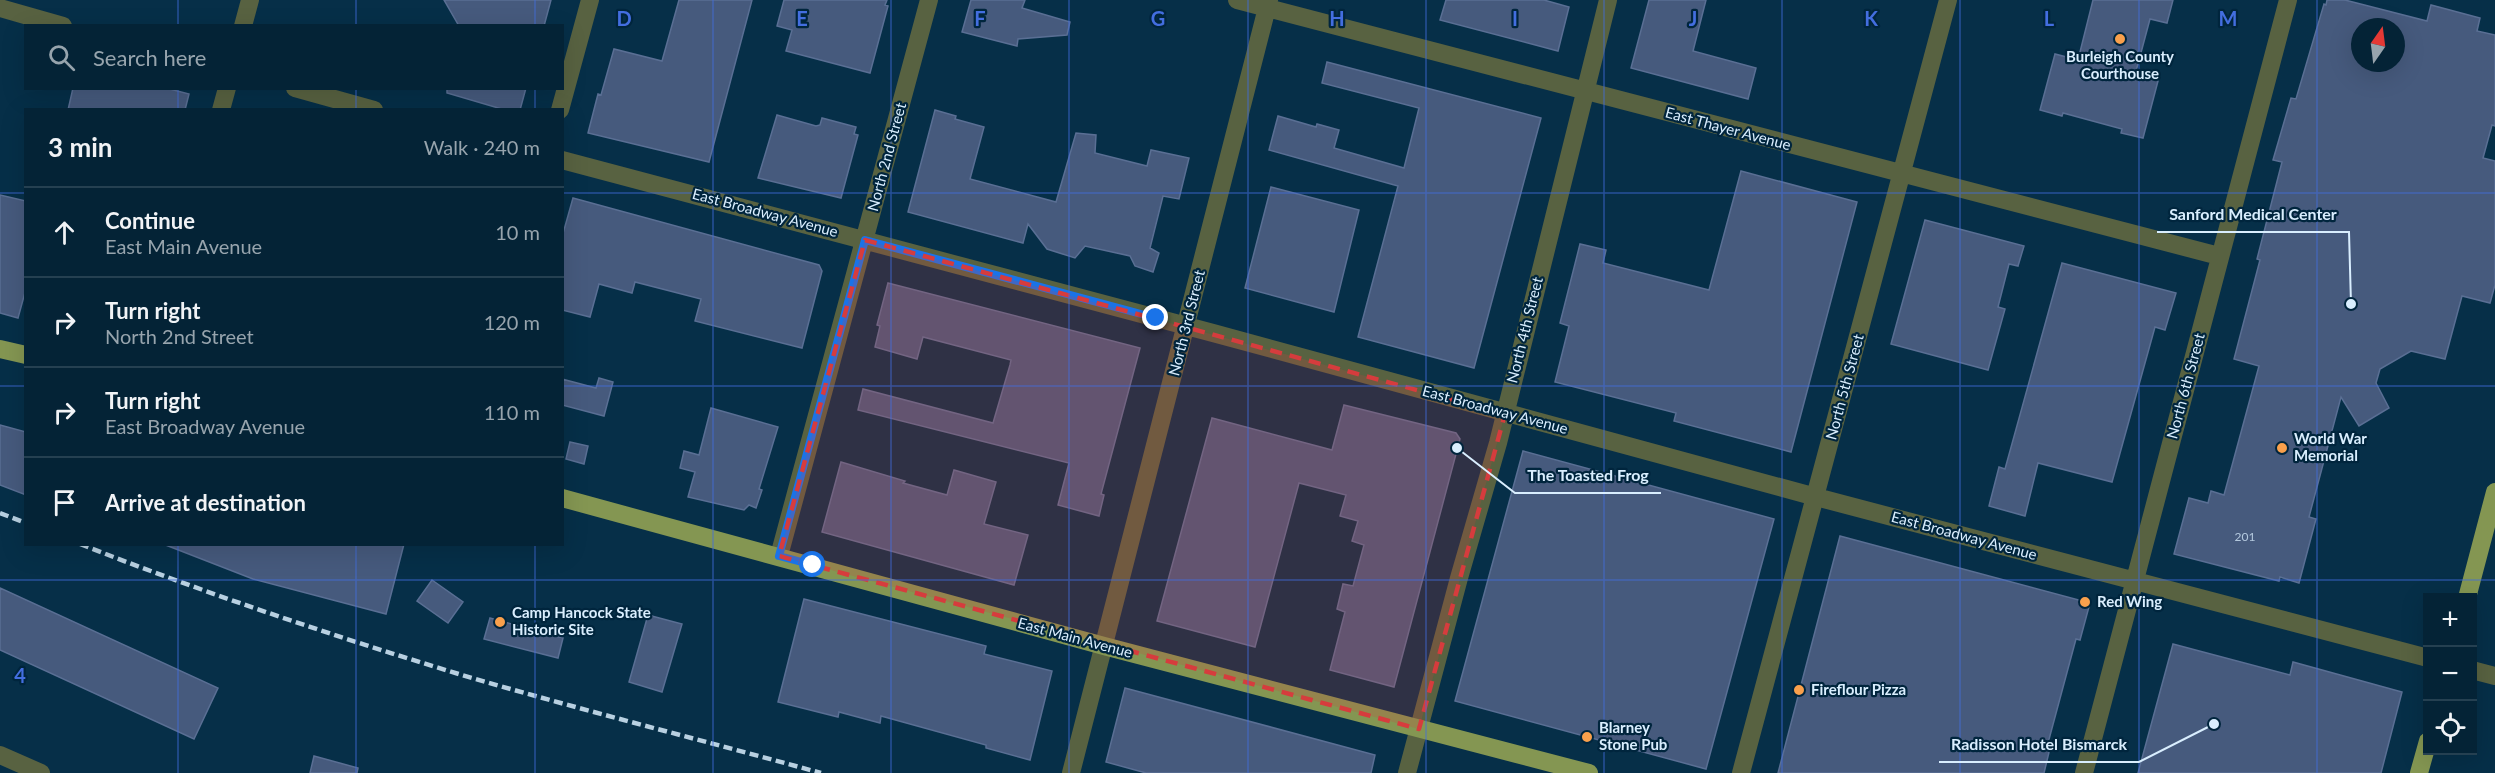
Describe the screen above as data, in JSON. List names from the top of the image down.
{
  "streets": {
    "main road": ["East Main Avenue"],
    "street": [
      "East Thayer Avenue",
      "North 2nd Street",
      "East Broadway Avenue",
      "North 3rd Street",
      "North 4th Street",
      "North 6th Street",
      "North 5th Street"
    ]
  },
  "crossings": [
    ["East Thayer Avenue", "North 3rd Street"],
    ["East Thayer Avenue", "North 4th Street"],
    ["East Thayer Avenue", "North 6th Street"],
    ["East Thayer Avenue", "North 5th Street"],
    ["North 2nd Street", "East Broadway Avenue"],
    ["North 2nd Street", "East Main Avenue"],
    ["East Broadway Avenue", "North 3rd Street"],
    ["East Broadway Avenue", "North 4th Street"],
    ["East Broadway Avenue", "North 6th Street"],
    ["East Broadway Avenue", "North 5th Street"],
    ["North 3rd Street", "East Main Avenue"],
    ["North 4th Street", "East Main Avenue"]
  ],
  "places": [
    "Burleigh County Courthouse",
    "Sanford Medical Center",
    "The Toasted Frog",
    "World War Memorial",
    "Red Wing",
    "Camp Hancock State Historic Site",
    "Fireflour Pizza",
    "Radisson Hotel Bismarck",
    "Blarney Stone Pub"
  ],
  "house_numbers": ["201"],
  "north": "top",
  "page": {
    "search": "Search here",
    "heading": ["3 min", "Walk · 240 m"],
    "list": [
      ["Continue", "East Main Avenue", "10 m"],
      ["Turn right", "North 2nd Street", "120 m"],
      ["Turn right", "East Broadway Avenue", "110 m"],
      "Arrive at destination"
    ],
    "map_buttons": ["+", "−"]
  },
  "grid": {
    "columns": [
      "D",
      "E",
      "F",
      "G",
      "H",
      "I",
      "J",
      "K",
      "L",
      "M"
    ],
    "rows": ["4"]
  }
}
